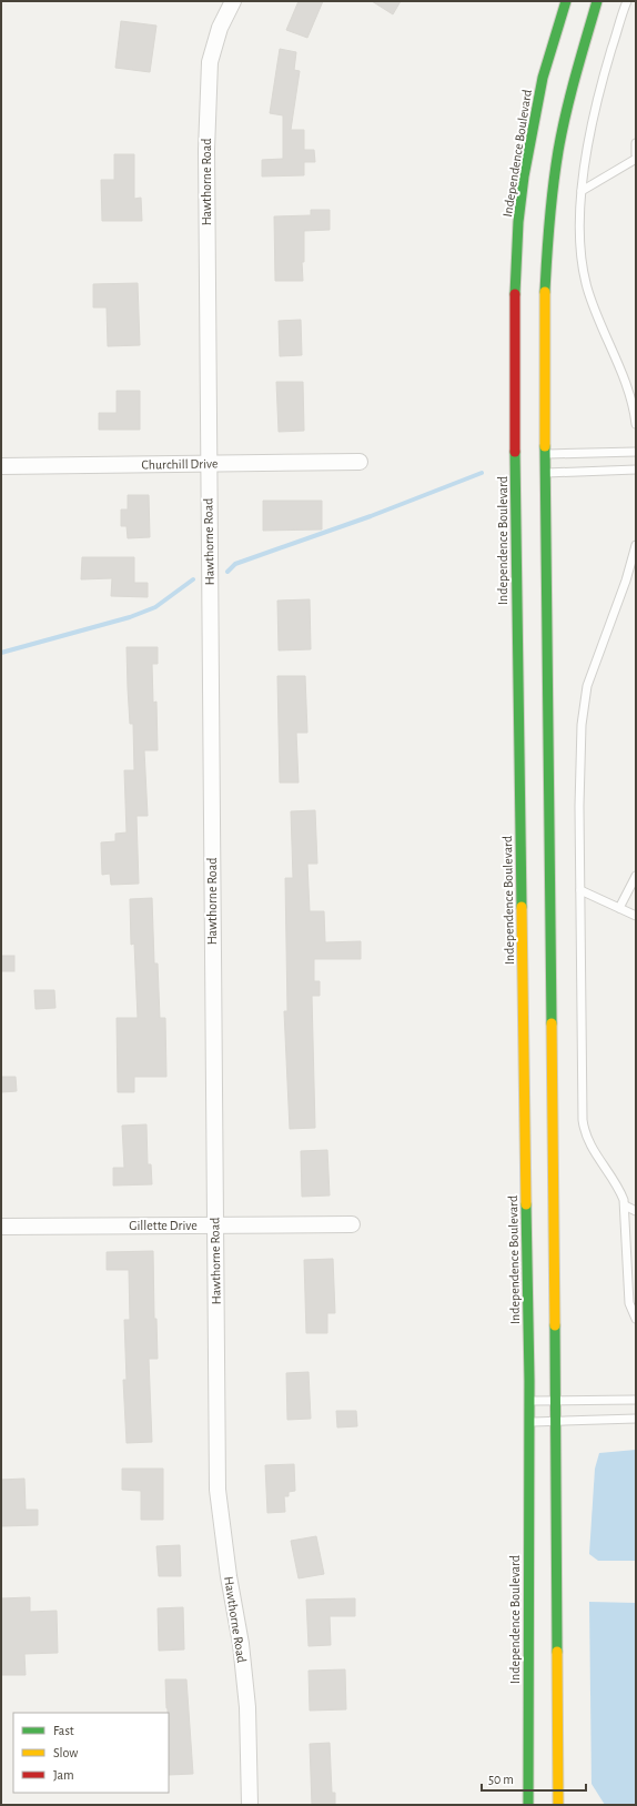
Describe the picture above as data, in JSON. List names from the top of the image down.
{
  "streets": {
    "main road": ["Independence Boulevard"],
    "street": ["Hawthorne Road", "Churchill Drive", "Gillette Drive"]
  },
  "crossings": [
    ["Hawthorne Road", "Churchill Drive"],
    ["Hawthorne Road", "Gillette Drive"]
  ],
  "legend": ["Fast", "Slow", "Jam"],
  "scale_bar": "50 m"
}
